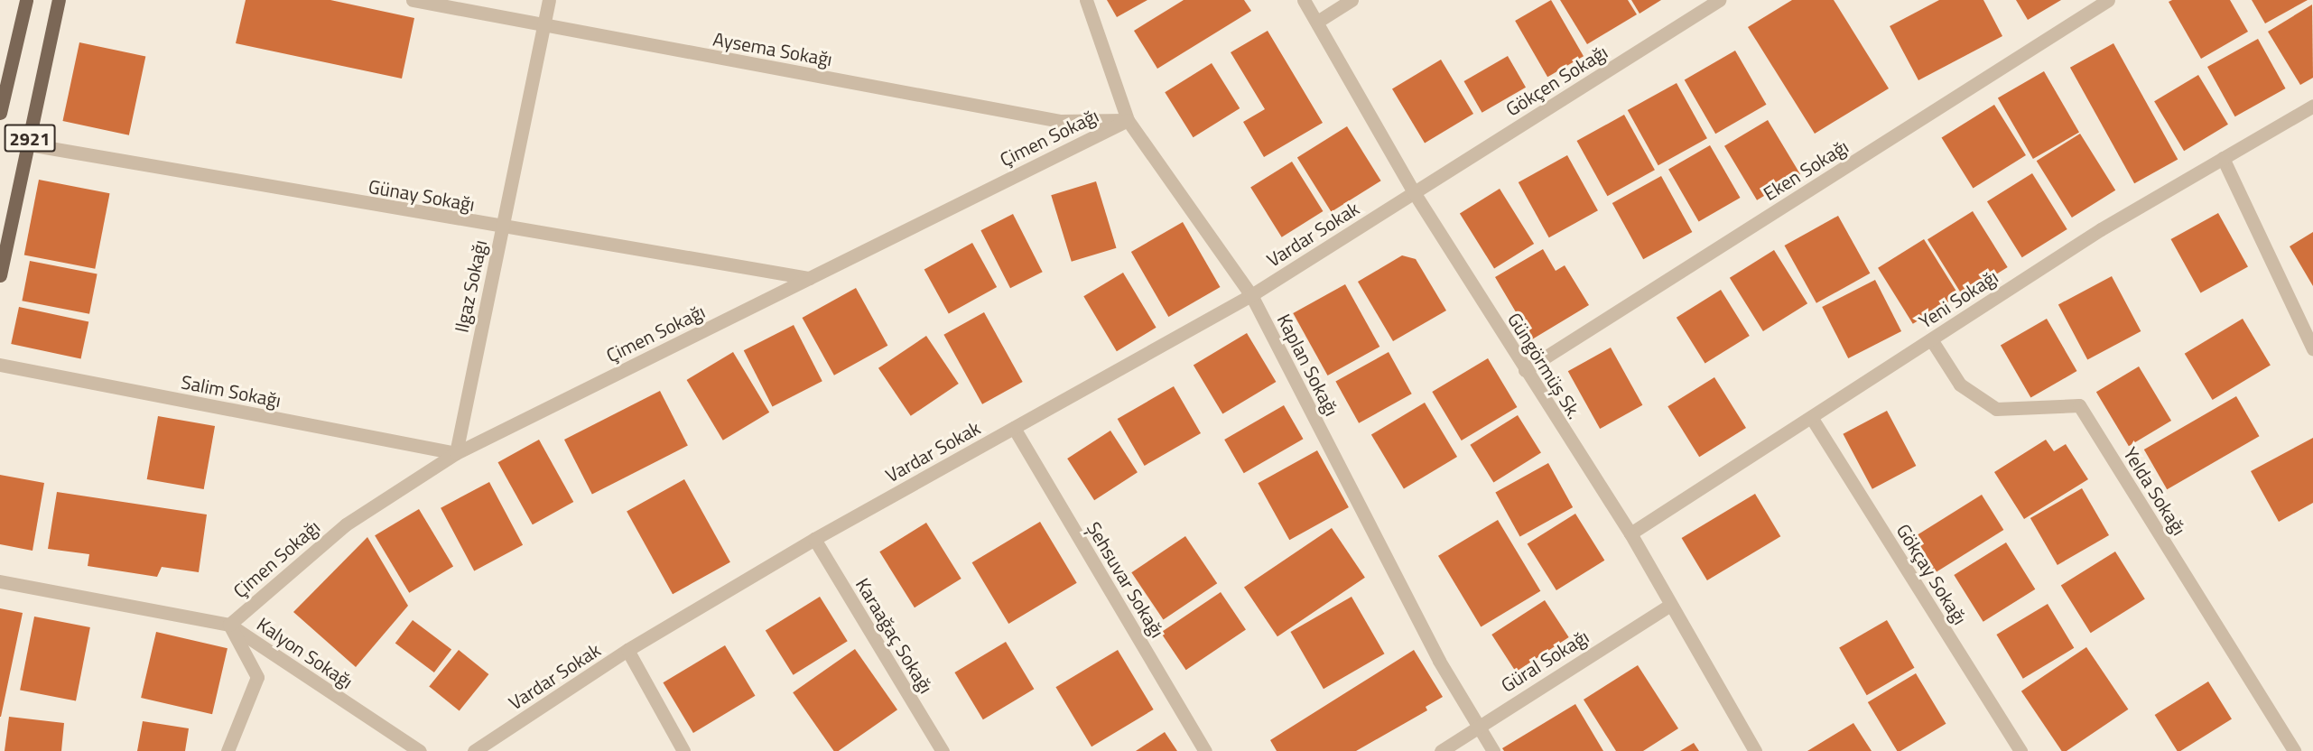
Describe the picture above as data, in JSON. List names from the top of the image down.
{
  "streets": {
    "main road": ["2921"],
    "street": [
      "Aysema Sokağı",
      "Gökçen Sokağı",
      "Çimen Sokağı",
      "Eken Sokağı",
      "Günay Sokağı",
      "Vardar Sokak",
      "Ilgaz Sokağı",
      "Yeni Sokağı",
      "Kaplan Sokağı",
      "Güngörmüş Sk.",
      "Salim Sokağı",
      "Yelda Sokağı",
      "Gökçay Sokağı",
      "Şehsuvar Sokağı",
      "Karaağaç Sokağı",
      "Kalyon Sokağı",
      "Güral Sokağı"
    ]
  },
  "crossings": [
    ["Aysema Sokağı", "Çimen Sokağı"],
    ["Aysema Sokağı", "Ilgaz Sokağı"],
    ["Aysema Sokağı", "Kaplan Sokağı"],
    ["Gökçen Sokağı", "Vardar Sokak"],
    ["Gökçen Sokağı", "Güngörmüş Sk."],
    ["Çimen Sokağı", "Günay Sokağı"],
    ["Çimen Sokağı", "Ilgaz Sokağı"],
    ["Çimen Sokağı", "Kaplan Sokağı"],
    ["Çimen Sokağı", "Salim Sokağı"],
    ["Çimen Sokağı", "Kalyon Sokağı"],
    ["2921", "Günay Sokağı"],
    ["Eken Sokağı", "Güngörmüş Sk."],
    ["Günay Sokağı", "Ilgaz Sokağı"],
    ["Vardar Sokak", "Kaplan Sokağı"],
    ["Vardar Sokak", "Güngörmüş Sk."],
    ["Vardar Sokak", "Şehsuvar Sokağı"],
    ["Vardar Sokak", "Karaağaç Sokağı"],
    ["Ilgaz Sokağı", "Salim Sokağı"],
    ["Yeni Sokağı", "Güngörmüş Sk."],
    ["Yeni Sokağı", "Yelda Sokağı"],
    ["Yeni Sokağı", "Gökçay Sokağı"],
    ["Kaplan Sokağı", "Güral Sokağı"],
    ["Güngörmüş Sk.", "Güral Sokağı"]
  ]
}
